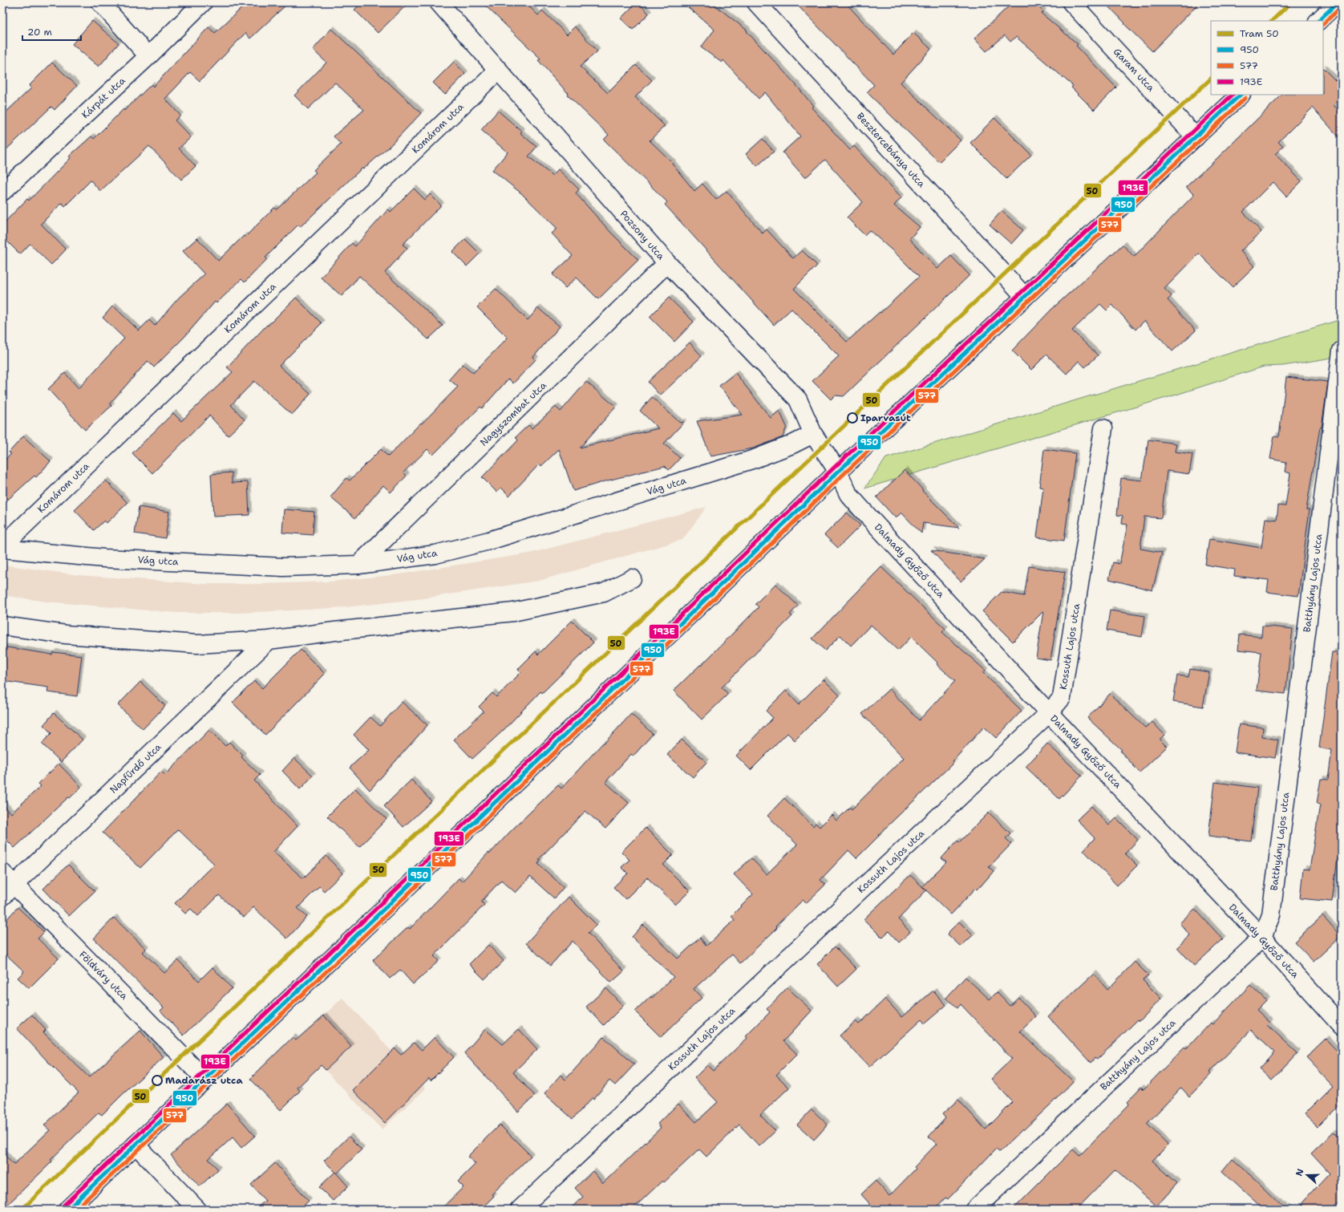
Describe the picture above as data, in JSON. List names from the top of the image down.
{
  "streets": {
    "street": [
      "Garam utca",
      "Kárpát utca",
      "Komárom utca",
      "Besztercebánya utca",
      "Pozsony utca",
      "Nagyszombat utca",
      "Vág utca",
      "Dalmady Győző utca",
      "Batthyány Lajos utca",
      "Kossuth Lajos utca",
      "Napfürdő utca",
      "Földváry utca"
    ]
  },
  "crossings": [
    ["Komárom utca", "Pozsony utca"],
    ["Pozsony utca", "Nagyszombat utca"],
    ["Pozsony utca", "Vág utca"],
    ["Pozsony utca", "Dalmady Győző utca"],
    ["Nagyszombat utca", "Vág utca"],
    ["Dalmady Győző utca", "Batthyány Lajos utca"],
    ["Dalmady Győző utca", "Kossuth Lajos utca"],
    ["Napfürdő utca", "Földváry utca"]
  ],
  "places": ["Iparvasút", "Madarász utca"],
  "lines": [
    "tram line 50",
    "transit line 950",
    "transit line 577",
    "transit line 193E"
  ],
  "legend": [
    "Tram 50",
    "950",
    "577",
    "193E"
  ],
  "scale_bar": "20 m",
  "north": "left"
}
